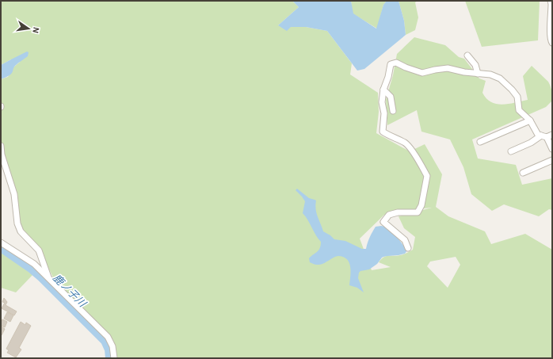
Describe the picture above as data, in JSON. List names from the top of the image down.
{
  "water": ["鹿ノ子川"],
  "north": "right"
}
